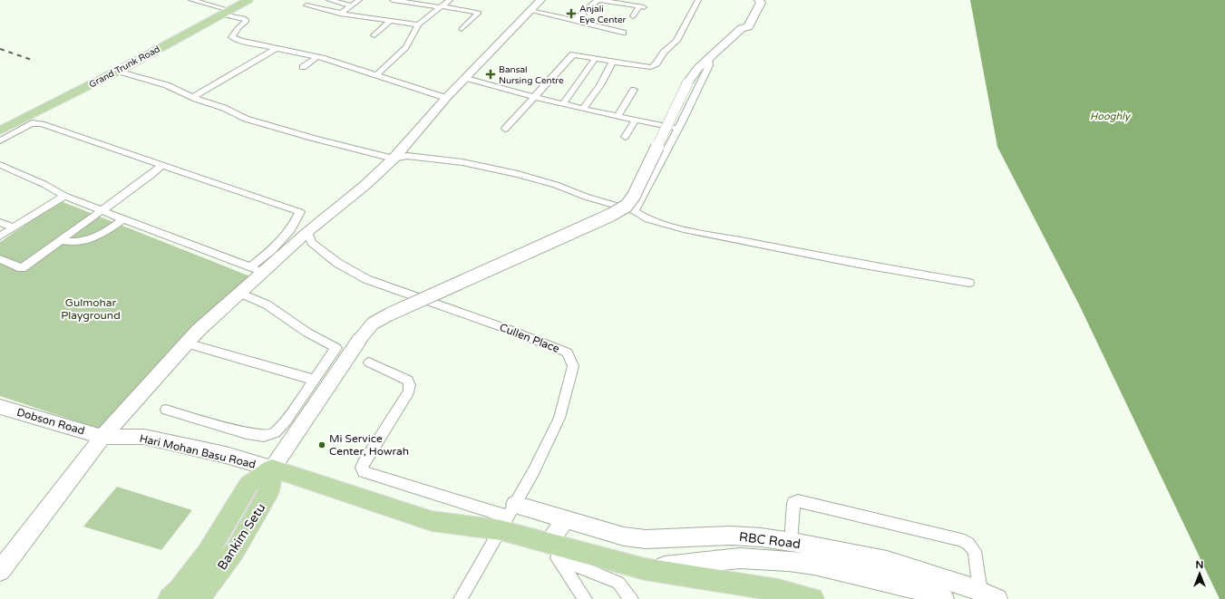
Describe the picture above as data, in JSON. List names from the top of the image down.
{
  "streets": {
    "main road": [
      "Grand Trunk Road",
      "Dobson Road",
      "Hari Mohan Basu Road",
      "Bankim Setu",
      "RBC Road"
    ],
    "street": ["Cullen Place"]
  },
  "crossings": [
    ["Cullen Place", "RBC Road"],
    ["Dobson Road", "Hari Mohan Basu Road"],
    ["Hari Mohan Basu Road", "Bankim Setu"]
  ],
  "water": ["Hooghly"],
  "parks": ["Gulmohar Playground"],
  "places": {
    "health": ["Anjali Eye Center", "Bansal Nursing Centre"],
    "other": ["Mi Service Center, Howrah"]
  },
  "north": "top"
}
